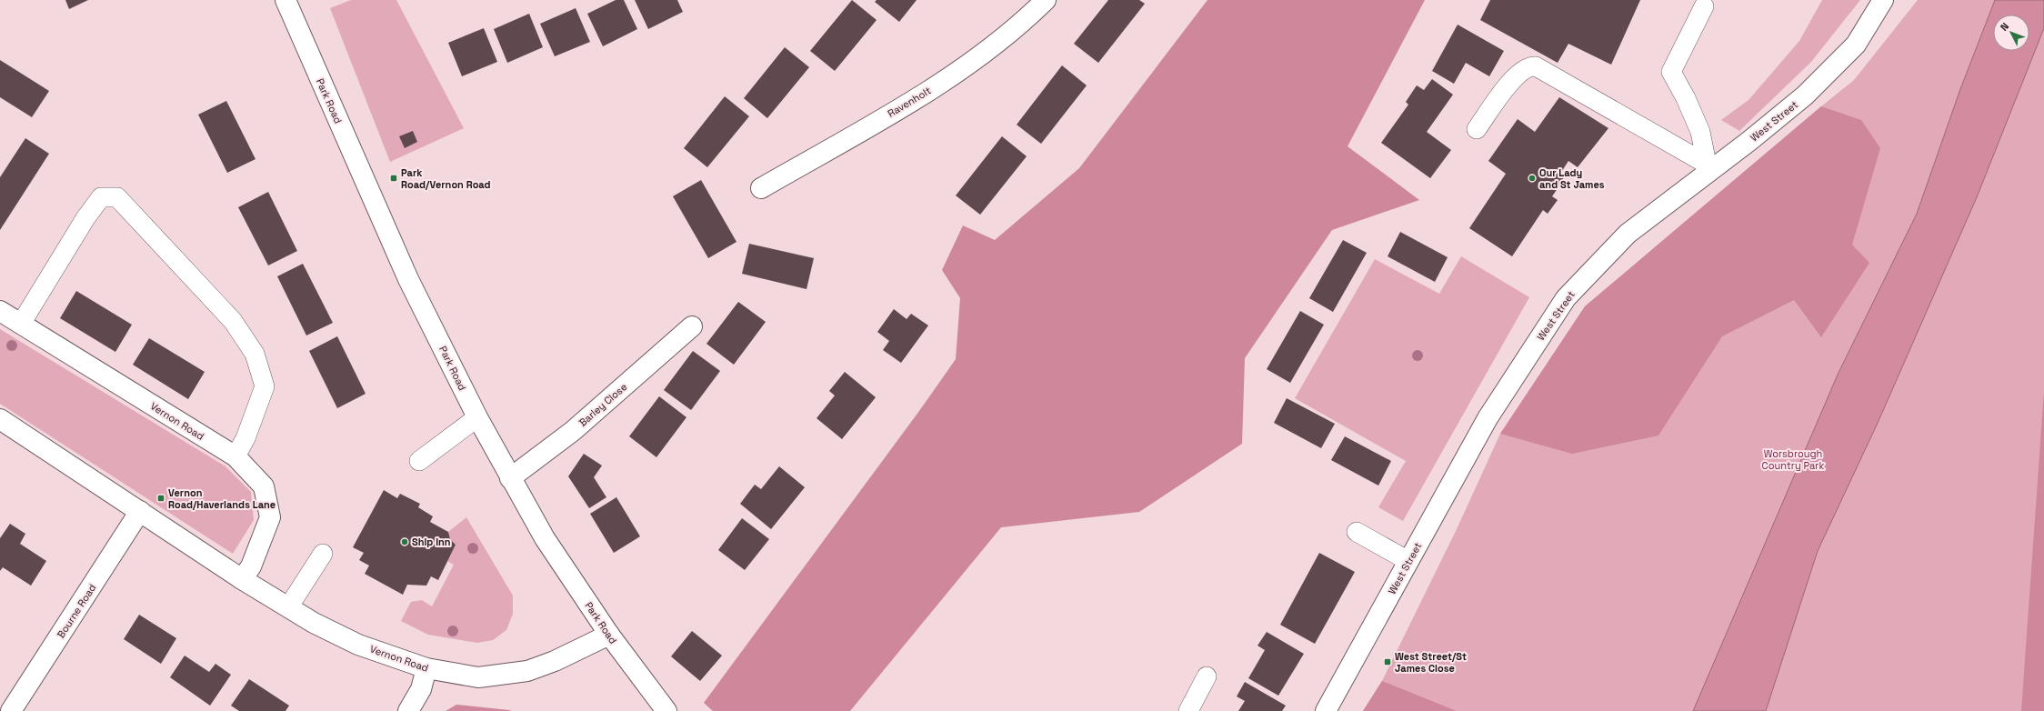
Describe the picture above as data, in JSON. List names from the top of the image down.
{
  "streets": {
    "main road": [
      "Park Road",
      "Ravenholt",
      "West Street",
      "Barley Close",
      "Vernon Road",
      "Bourne Road"
    ]
  },
  "crossings": [
    ["Park Road", "Barley Close"],
    ["Park Road", "Vernon Road"],
    ["Vernon Road", "Bourne Road"]
  ],
  "parks": ["Worsbrough Country Park"],
  "places": {
    "transit": ["Park Road/Vernon Road", "Vernon Road/Haverlands Lane", "West Street/St James Close"],
    "other": ["Our Lady and St James", "Ship Inn"]
  },
  "north": "top left"
}
